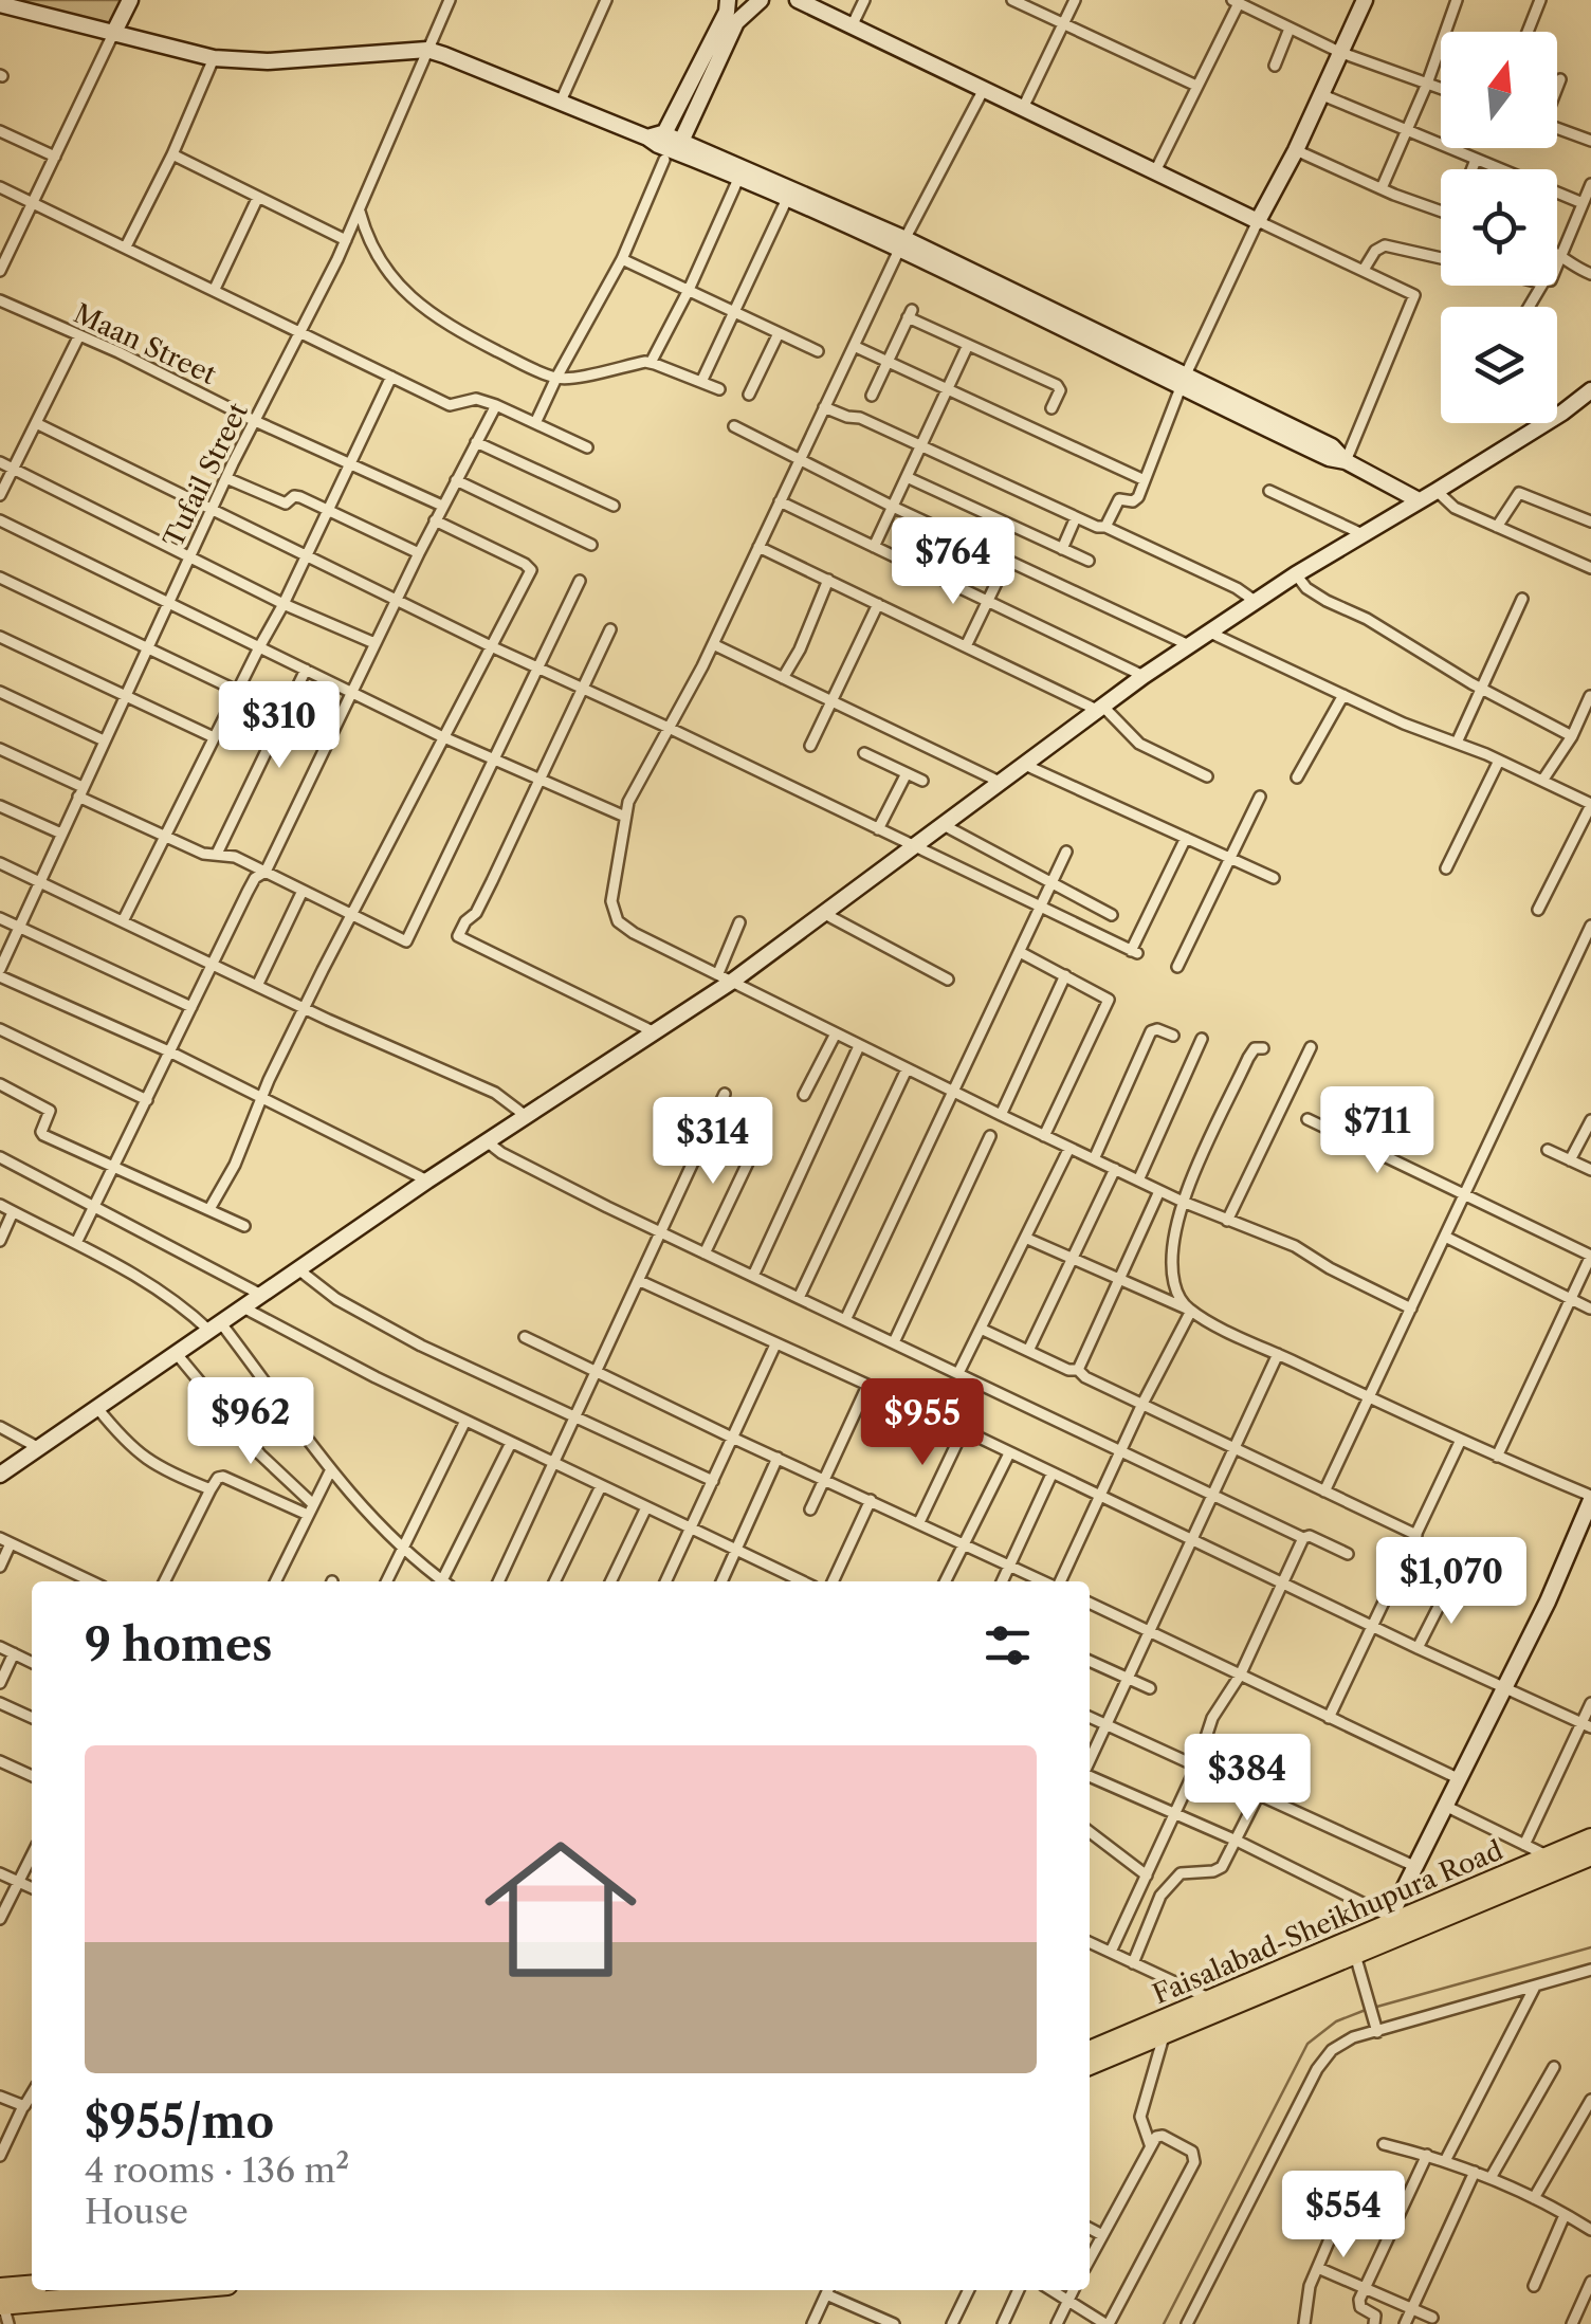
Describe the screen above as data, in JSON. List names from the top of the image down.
{
  "streets": {
    "highway": ["Faisalabad-Sheikhupura Road"],
    "street": ["Maan Street", "Tufail Street"]
  },
  "crossings": [
    ["Maan Street", "Tufail Street"]
  ],
  "north": "top",
  "page": {
    "price": [
      "$764",
      "$310",
      "$711",
      "$314",
      "$962",
      "$955",
      "$1,070",
      "$384",
      "$554"
    ],
    "heading": "9 homes",
    "list": [
      {
        "name": "$955/mo",
        "note": "4 rooms · 136 m² · House"
      }
    ]
  }
}
